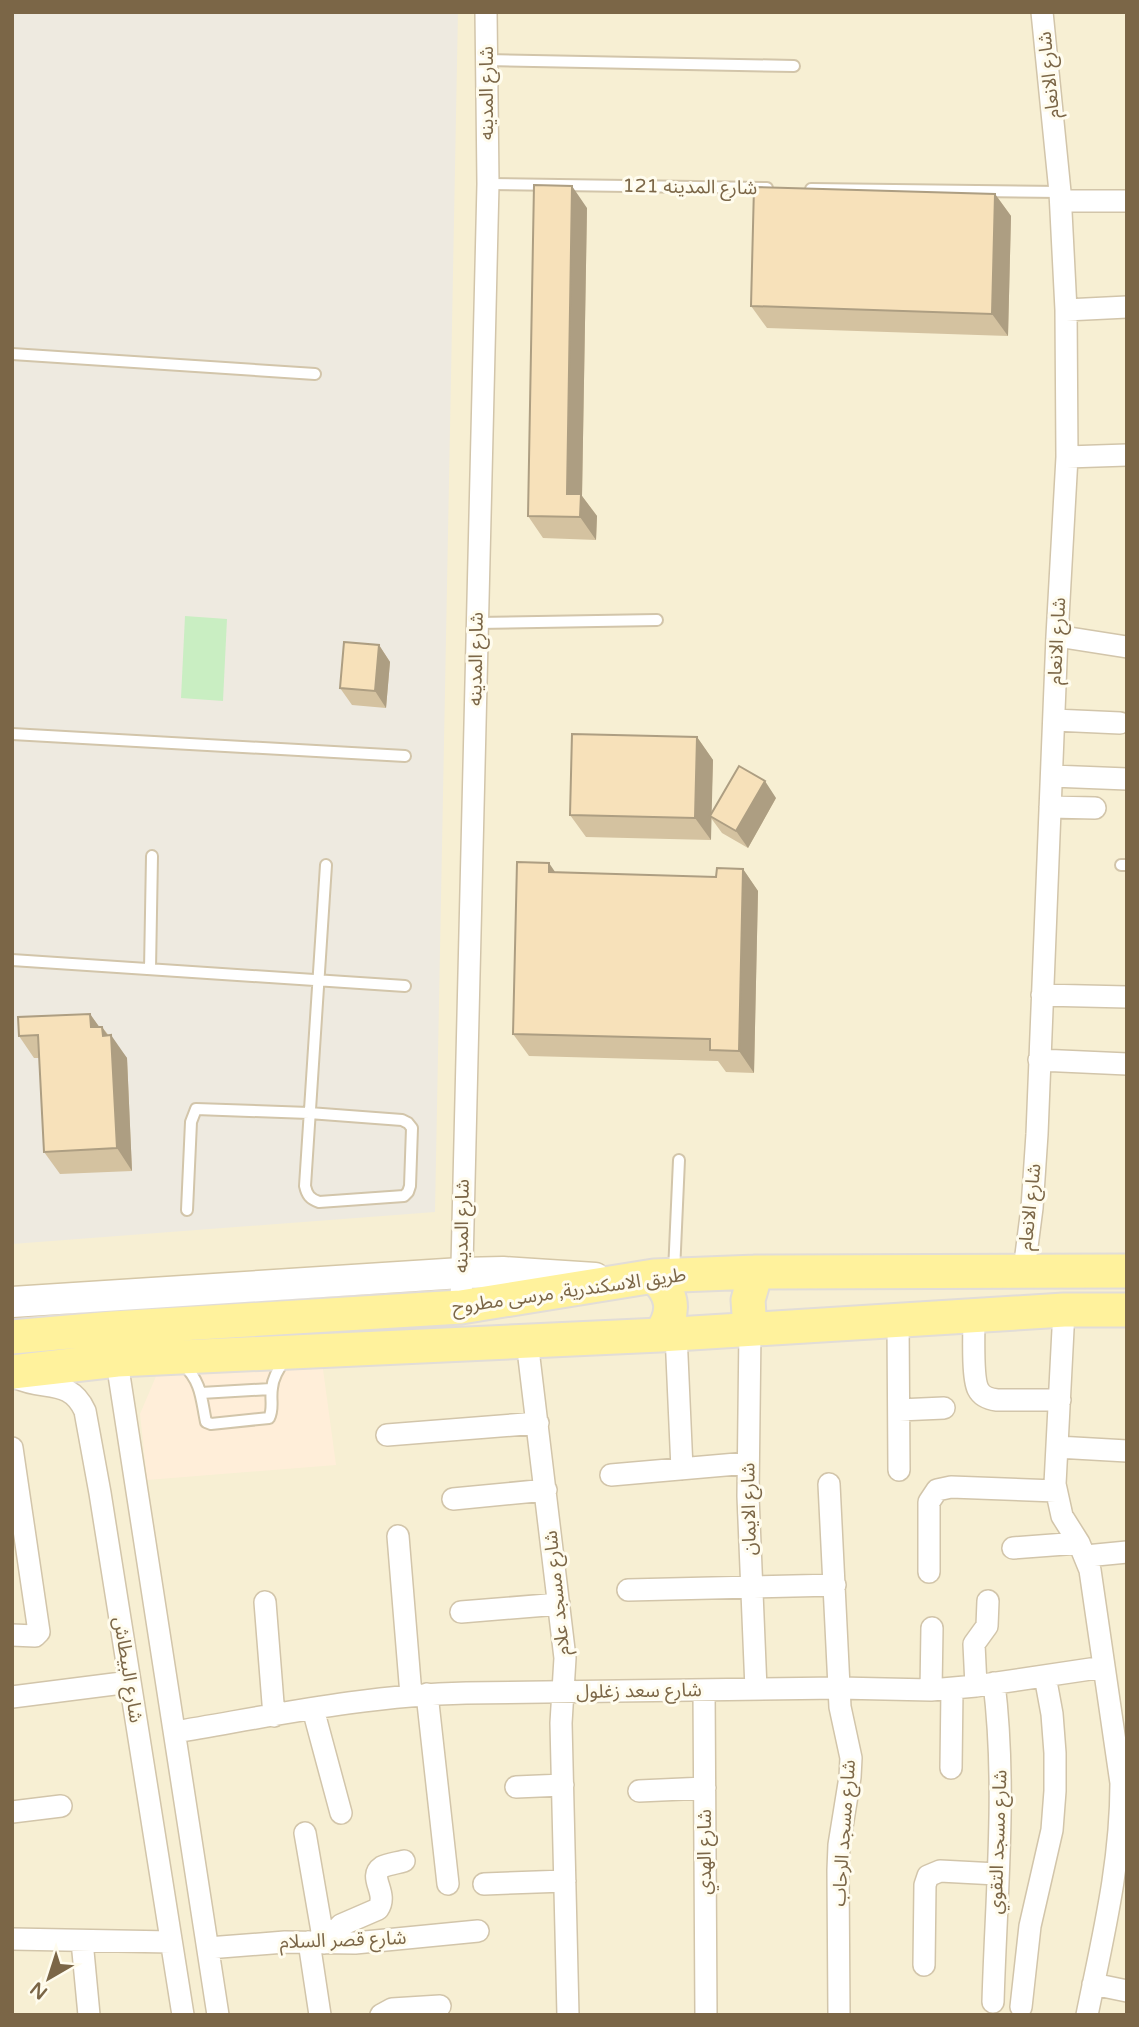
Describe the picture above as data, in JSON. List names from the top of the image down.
{
  "streets": {
    "main road": ["طريق الاسكندرية, مرسى مطروح"],
    "street": [
      "شارع الانعام",
      "شارع المدينه",
      "شارع الايمان",
      "شارع مسجد علام",
      "شارع البيطاش",
      "شارع سعد زغلول",
      "شارع مسجد الرحاب",
      "شارع مسجد التقوي",
      "شارع الهدي",
      "شارع قصر السلام"
    ],
    "lane": ["شارع المدينه 121"]
  },
  "crossings": [
    ["شارع الانعام", "طريق الاسكندرية, مرسى مطروح"],
    ["شارع المدينه", "شارع المدينه 121"],
    ["شارع المدينه", "طريق الاسكندرية, مرسى مطروح"],
    ["طريق الاسكندرية, مرسى مطروح", "شارع الايمان"],
    ["طريق الاسكندرية, مرسى مطروح", "شارع مسجد علام"],
    ["طريق الاسكندرية, مرسى مطروح", "شارع البيطاش"],
    ["شارع الايمان", "شارع سعد زغلول"],
    ["شارع مسجد علام", "شارع سعد زغلول"],
    ["شارع البيطاش", "شارع سعد زغلول"],
    ["شارع البيطاش", "شارع قصر السلام"],
    ["شارع سعد زغلول", "شارع مسجد الرحاب"],
    ["شارع سعد زغلول", "شارع مسجد التقوي"],
    ["شارع سعد زغلول", "شارع الهدي"]
  ],
  "north": "bottom left"
}
